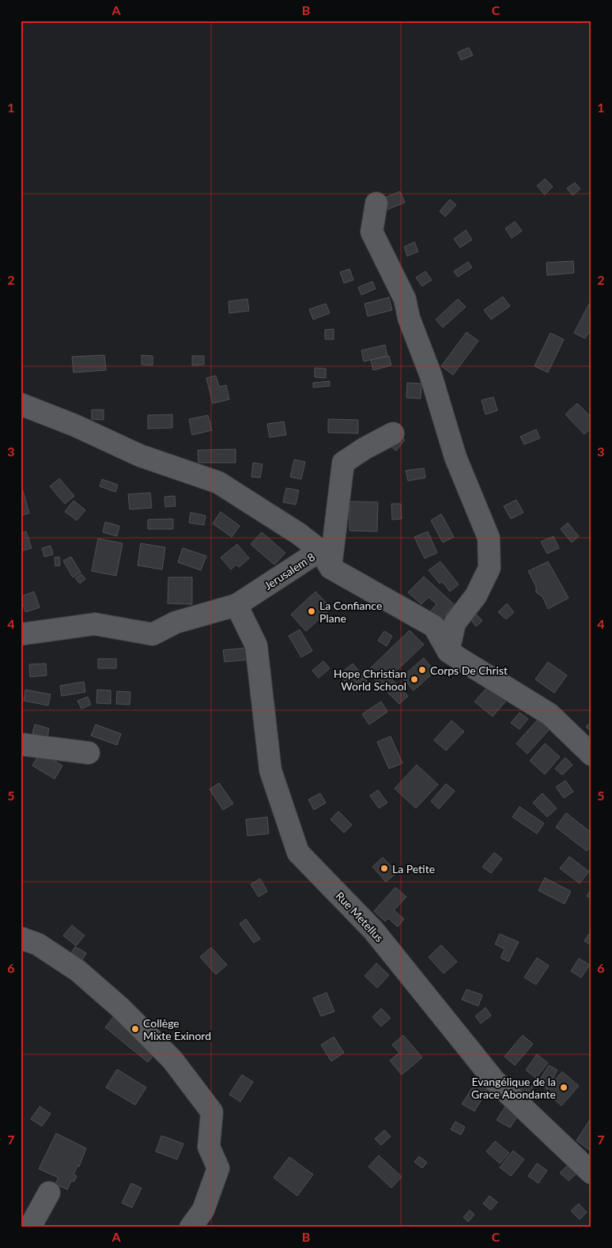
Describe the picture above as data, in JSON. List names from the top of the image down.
{
  "streets": {
    "street": ["Jerusalem 8", "Rue Metellus"]
  },
  "crossings": [
    ["Jerusalem 8", "Rue Metellus"]
  ],
  "places": [
    "La Confiance Plane",
    "Corps De Christ",
    "Hope Christian World School",
    "La Petite",
    "Collège Mixte Exinord",
    "Evangélique de la Grace Abondante"
  ],
  "grid": {
    "columns": ["A", "B", "C"],
    "rows": [
      "1",
      "2",
      "3",
      "4",
      "5",
      "6",
      "7"
    ]
  }
}
